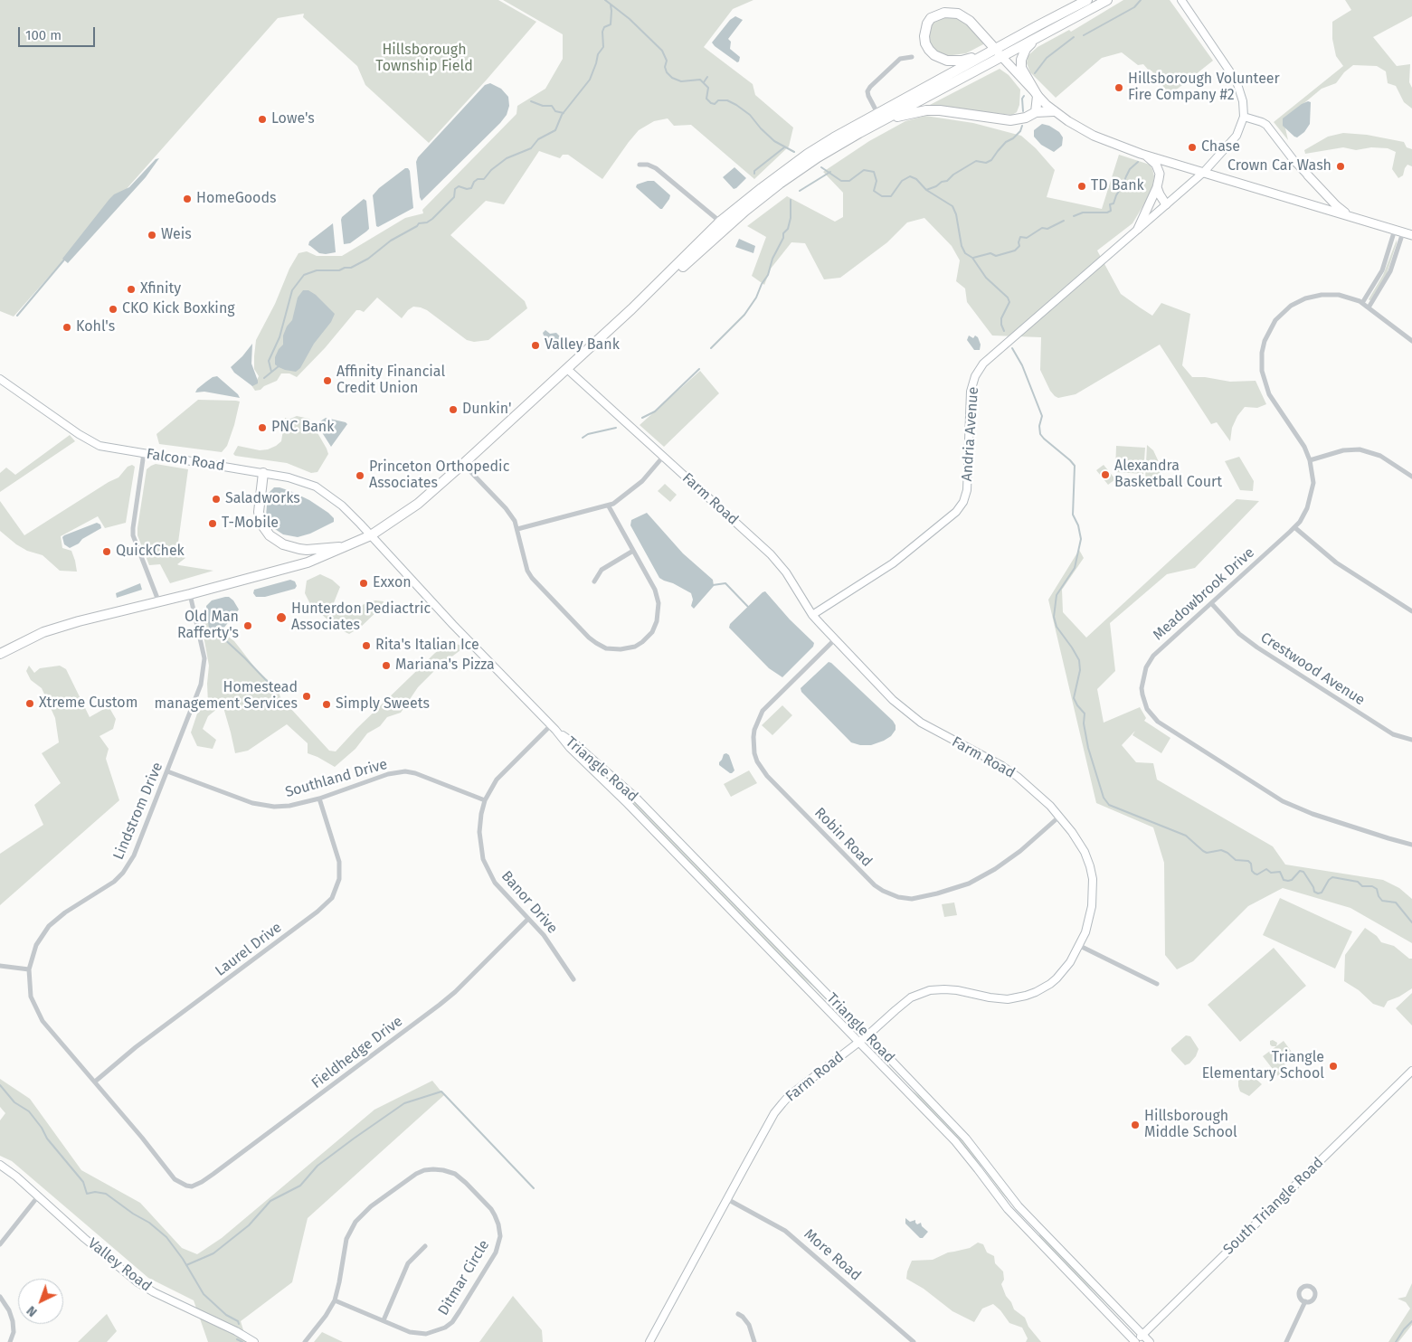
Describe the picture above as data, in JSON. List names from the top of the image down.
{
  "streets": {
    "street": [
      "Andria Avenue",
      "Falcon Road",
      "Farm Road",
      "Meadowbrook Drive",
      "Crestwood Avenue",
      "Triangle Road",
      "Southland Drive",
      "Lindstrom Drive",
      "Robin Road",
      "Banor Drive",
      "Laurel Drive",
      "Fieldhedge Drive",
      "South Triangle Road",
      "More Road",
      "Valley Road",
      "Ditmar Circle"
    ]
  },
  "crossings": [
    ["Andria Avenue", "Farm Road"],
    ["Falcon Road", "Triangle Road"],
    ["Farm Road", "Triangle Road"],
    ["Farm Road", "Robin Road"],
    ["Farm Road", "More Road"],
    ["Meadowbrook Drive", "Crestwood Avenue"],
    ["Triangle Road", "Banor Drive"],
    ["Triangle Road", "South Triangle Road"],
    ["Southland Drive", "Lindstrom Drive"],
    ["Southland Drive", "Banor Drive"],
    ["Southland Drive", "Laurel Drive"],
    ["Lindstrom Drive", "Laurel Drive"],
    ["Lindstrom Drive", "Fieldhedge Drive"],
    ["Banor Drive", "Fieldhedge Drive"]
  ],
  "parks": ["Hillsborough Township Field"],
  "places": [
    "Hillsborough Volunteer Fire Company #2",
    "Lowe's",
    "Chase",
    "Crown Car Wash",
    "TD Bank",
    "HomeGoods",
    "Weis",
    "Xfinity",
    "CKO Kick Boxking",
    "Kohl's",
    "Valley Bank",
    "Affinity Financial Credit Union",
    "Dunkin'",
    "PNC Bank",
    "Alexandra Basketball Court",
    "Princeton Orthopedic Associates",
    "Saladworks",
    "T-Mobile",
    "QuickChek",
    "Exxon",
    "Hunterdon Pediactric Associates",
    "Old Man Rafferty's",
    "Rita's Italian Ice",
    "Mariana's Pizza",
    "Homestead management Services",
    "Xtreme Custom",
    "Simply Sweets",
    "Triangle Elementary School",
    "Hillsborough Middle School"
  ],
  "scale_bar": "100 m",
  "north": "bottom left"
}
